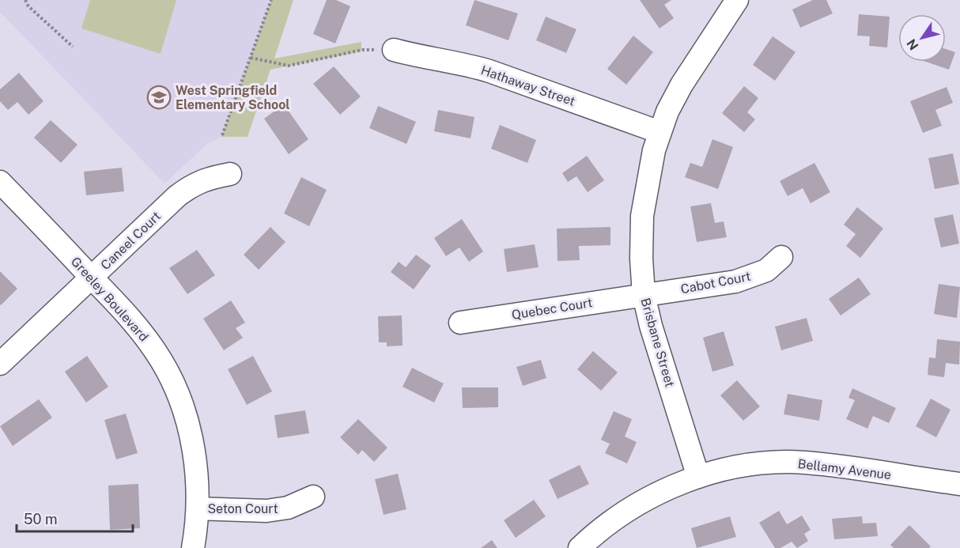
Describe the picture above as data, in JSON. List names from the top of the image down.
{
  "streets": {
    "street": [
      "Hathaway Street",
      "Caneel Court",
      "Cabot Court",
      "Greeley Boulevard",
      "Quebec Court",
      "Brisbane Street",
      "Bellamy Avenue",
      "Seton Court"
    ]
  },
  "crossings": [
    ["Hathaway Street", "Brisbane Street"],
    ["Caneel Court", "Greeley Boulevard"],
    ["Cabot Court", "Quebec Court"],
    ["Cabot Court", "Brisbane Street"],
    ["Greeley Boulevard", "Seton Court"],
    ["Quebec Court", "Brisbane Street"],
    ["Brisbane Street", "Bellamy Avenue"]
  ],
  "places": {
    "school or university": ["West Springfield Elementary School"]
  },
  "scale_bar": "50 m",
  "north": "bottom left"
}
